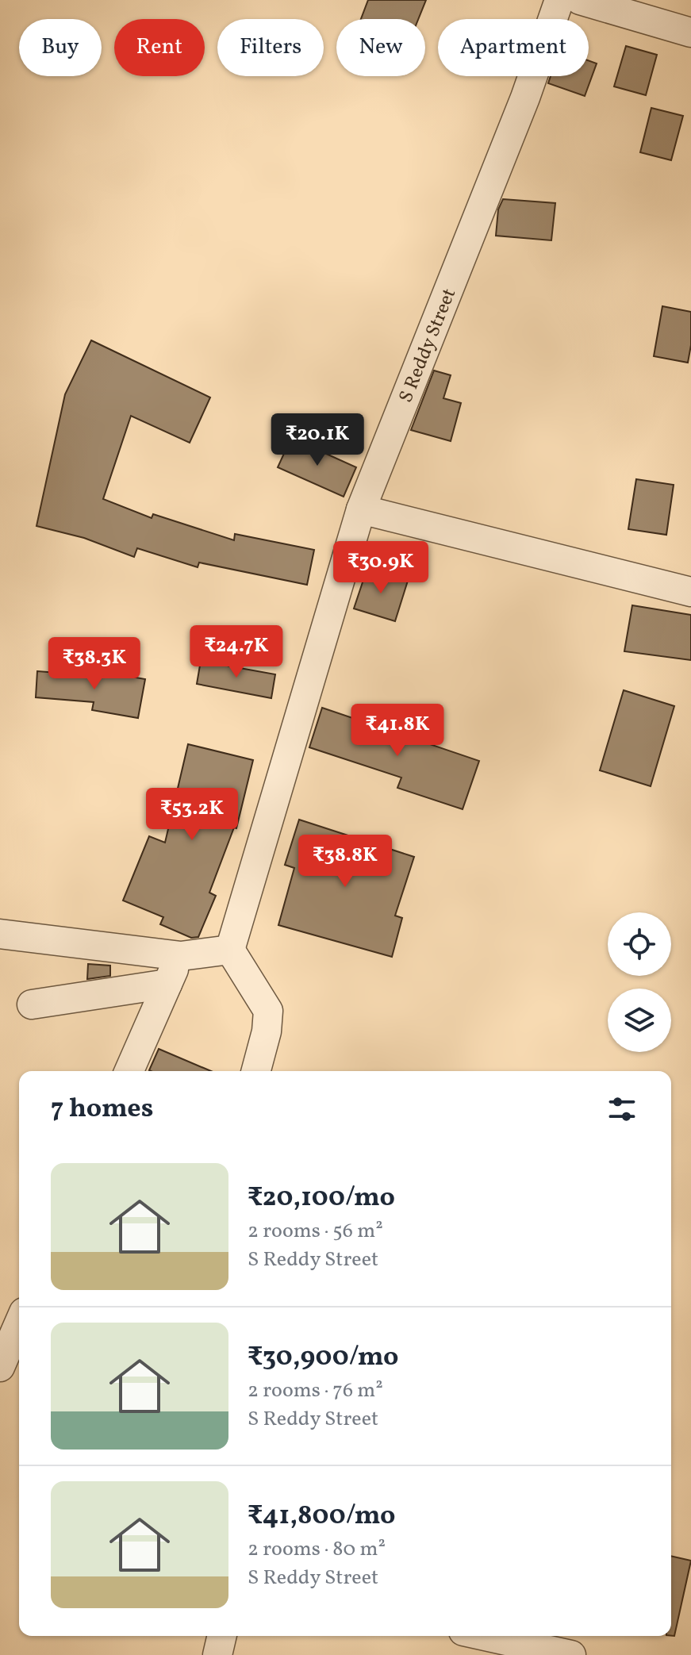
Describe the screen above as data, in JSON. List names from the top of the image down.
{
  "streets": {
    "street": ["S Reddy Street"]
  },
  "page": {
    "chip": [
      "Buy",
      "Rent",
      "Filters",
      "New",
      "Apartment"
    ],
    "price": [
      "₹20.1K",
      "₹30.9K",
      "₹24.7K",
      "₹38.3K",
      "₹41.8K",
      "₹53.2K",
      "₹38.8K"
    ],
    "heading": "7 homes",
    "list": [
      {
        "name": "₹20,100/mo",
        "note": "2 rooms · 56 m² · S Reddy Street"
      },
      {
        "name": "₹30,900/mo",
        "note": "2 rooms · 76 m² · S Reddy Street"
      },
      {
        "name": "₹41,800/mo",
        "note": "2 rooms · 80 m² · S Reddy Street"
      }
    ]
  }
}
